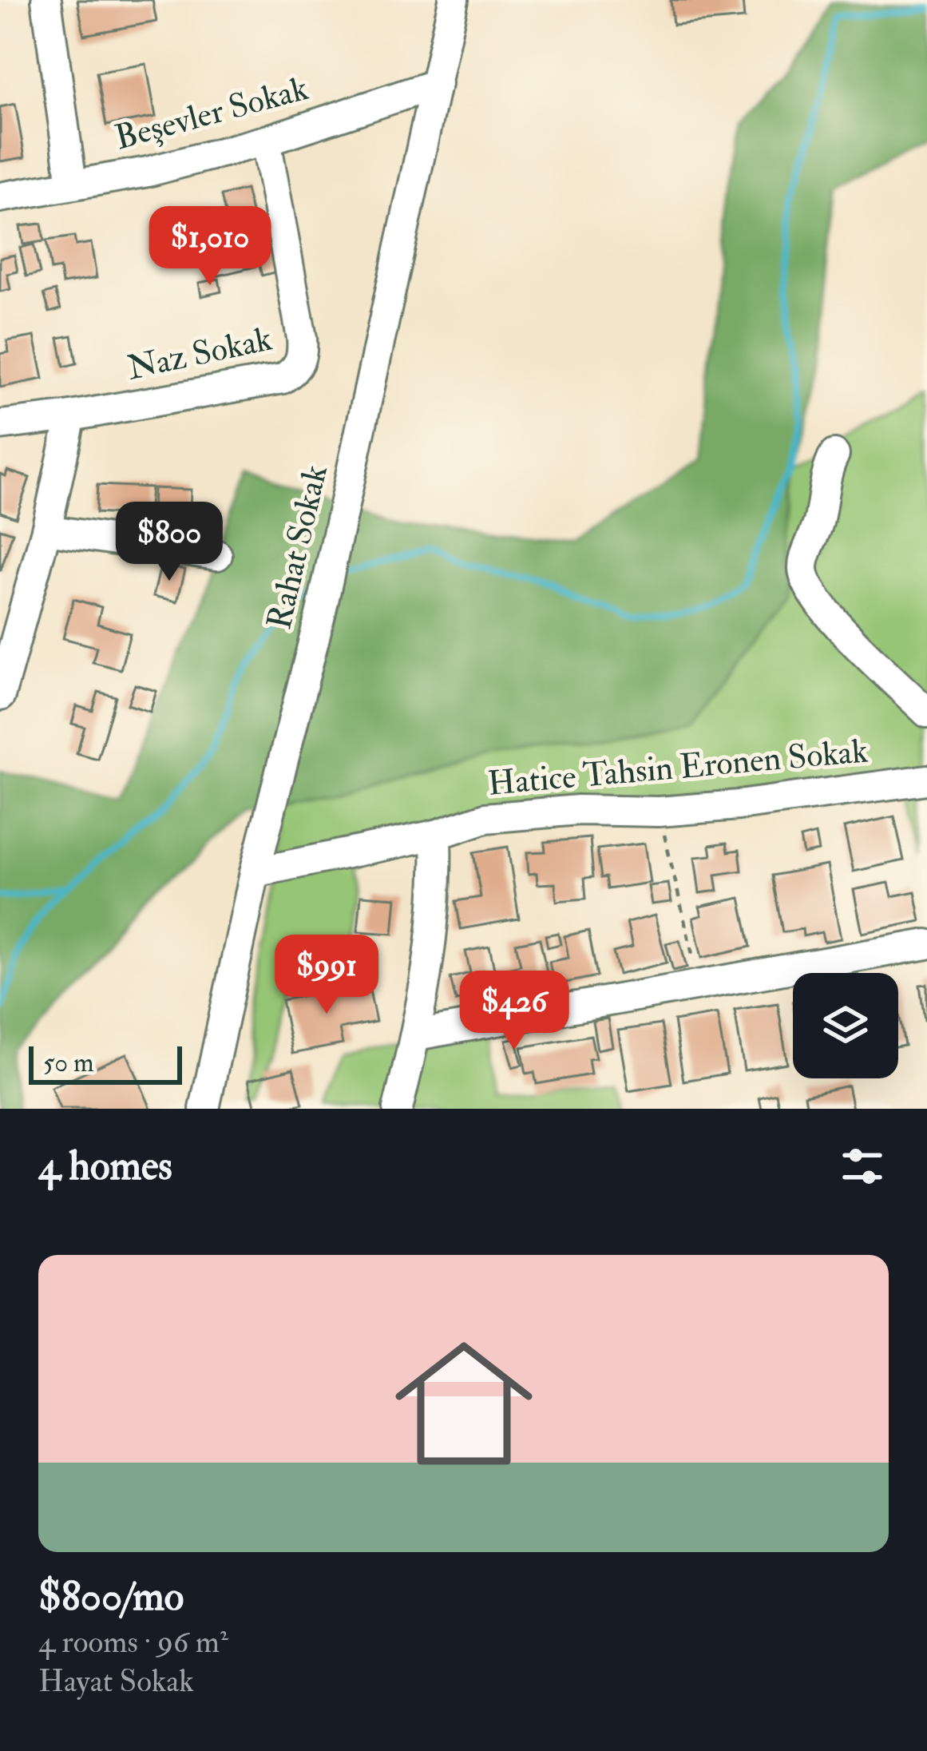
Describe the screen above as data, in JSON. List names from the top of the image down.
{
  "streets": {
    "street": [
      "Beşevler Sokak",
      "Naz Sokak",
      "Rahat Sokak",
      "Hatice Tahsin Eronen Sokak"
    ]
  },
  "crossings": [
    ["Beşevler Sokak", "Naz Sokak"],
    ["Beşevler Sokak", "Rahat Sokak"],
    ["Rahat Sokak", "Hatice Tahsin Eronen Sokak"]
  ],
  "scale_bar": "50 m",
  "page": {
    "price": [
      "$1,010",
      "$800",
      "$991",
      "$426"
    ],
    "scale": "50 m",
    "heading": "4 homes",
    "list": [
      {
        "name": "$800/mo",
        "note": "4 rooms · 96 m² · Hayat Sokak"
      }
    ]
  }
}
